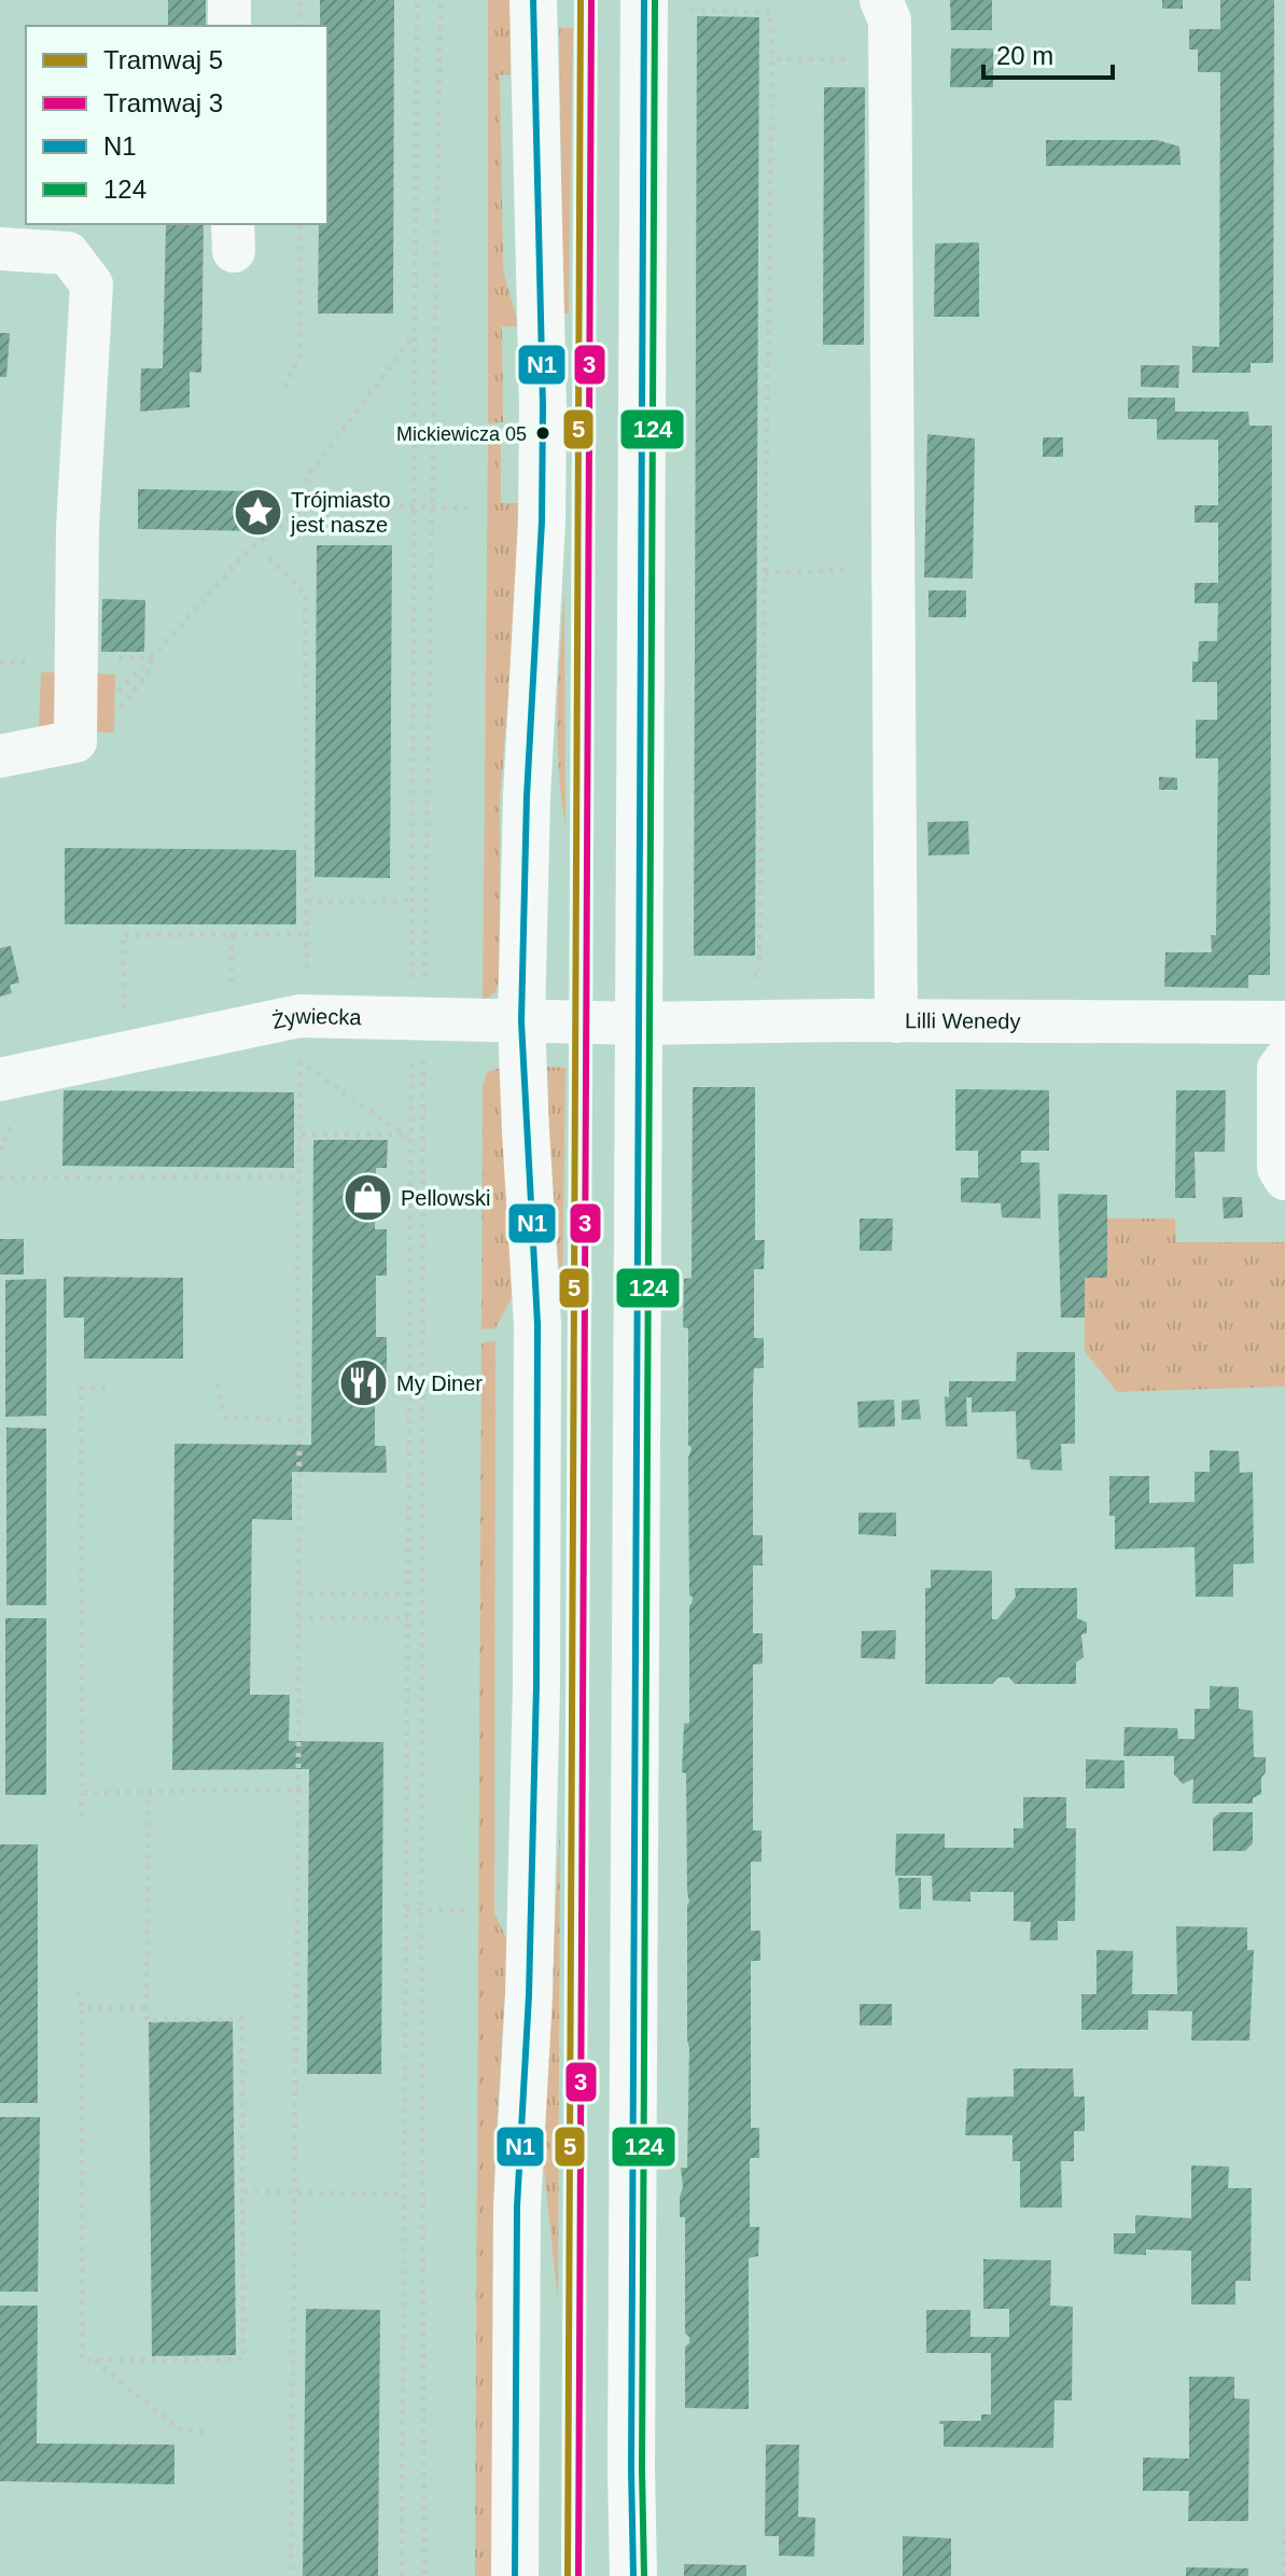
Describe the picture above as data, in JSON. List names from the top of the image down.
{
  "streets": {
    "street": ["Żywiecka", "Lilli Wenedy"]
  },
  "crossings": [
    ["Żywiecka", "Lilli Wenedy"]
  ],
  "places": {
    "other": ["Mickiewicza 05"],
    "place": ["Trójmiasto jest nasze"],
    "shop": ["Pellowski"],
    "restaurant": ["My Diner"]
  },
  "lines": [
    "tram line 5",
    "tram line 3",
    "transit line N1",
    "transit line 124"
  ],
  "legend": [
    "Tramwaj 5",
    "Tramwaj 3",
    "N1",
    "124"
  ],
  "scale_bar": "20 m"
}
